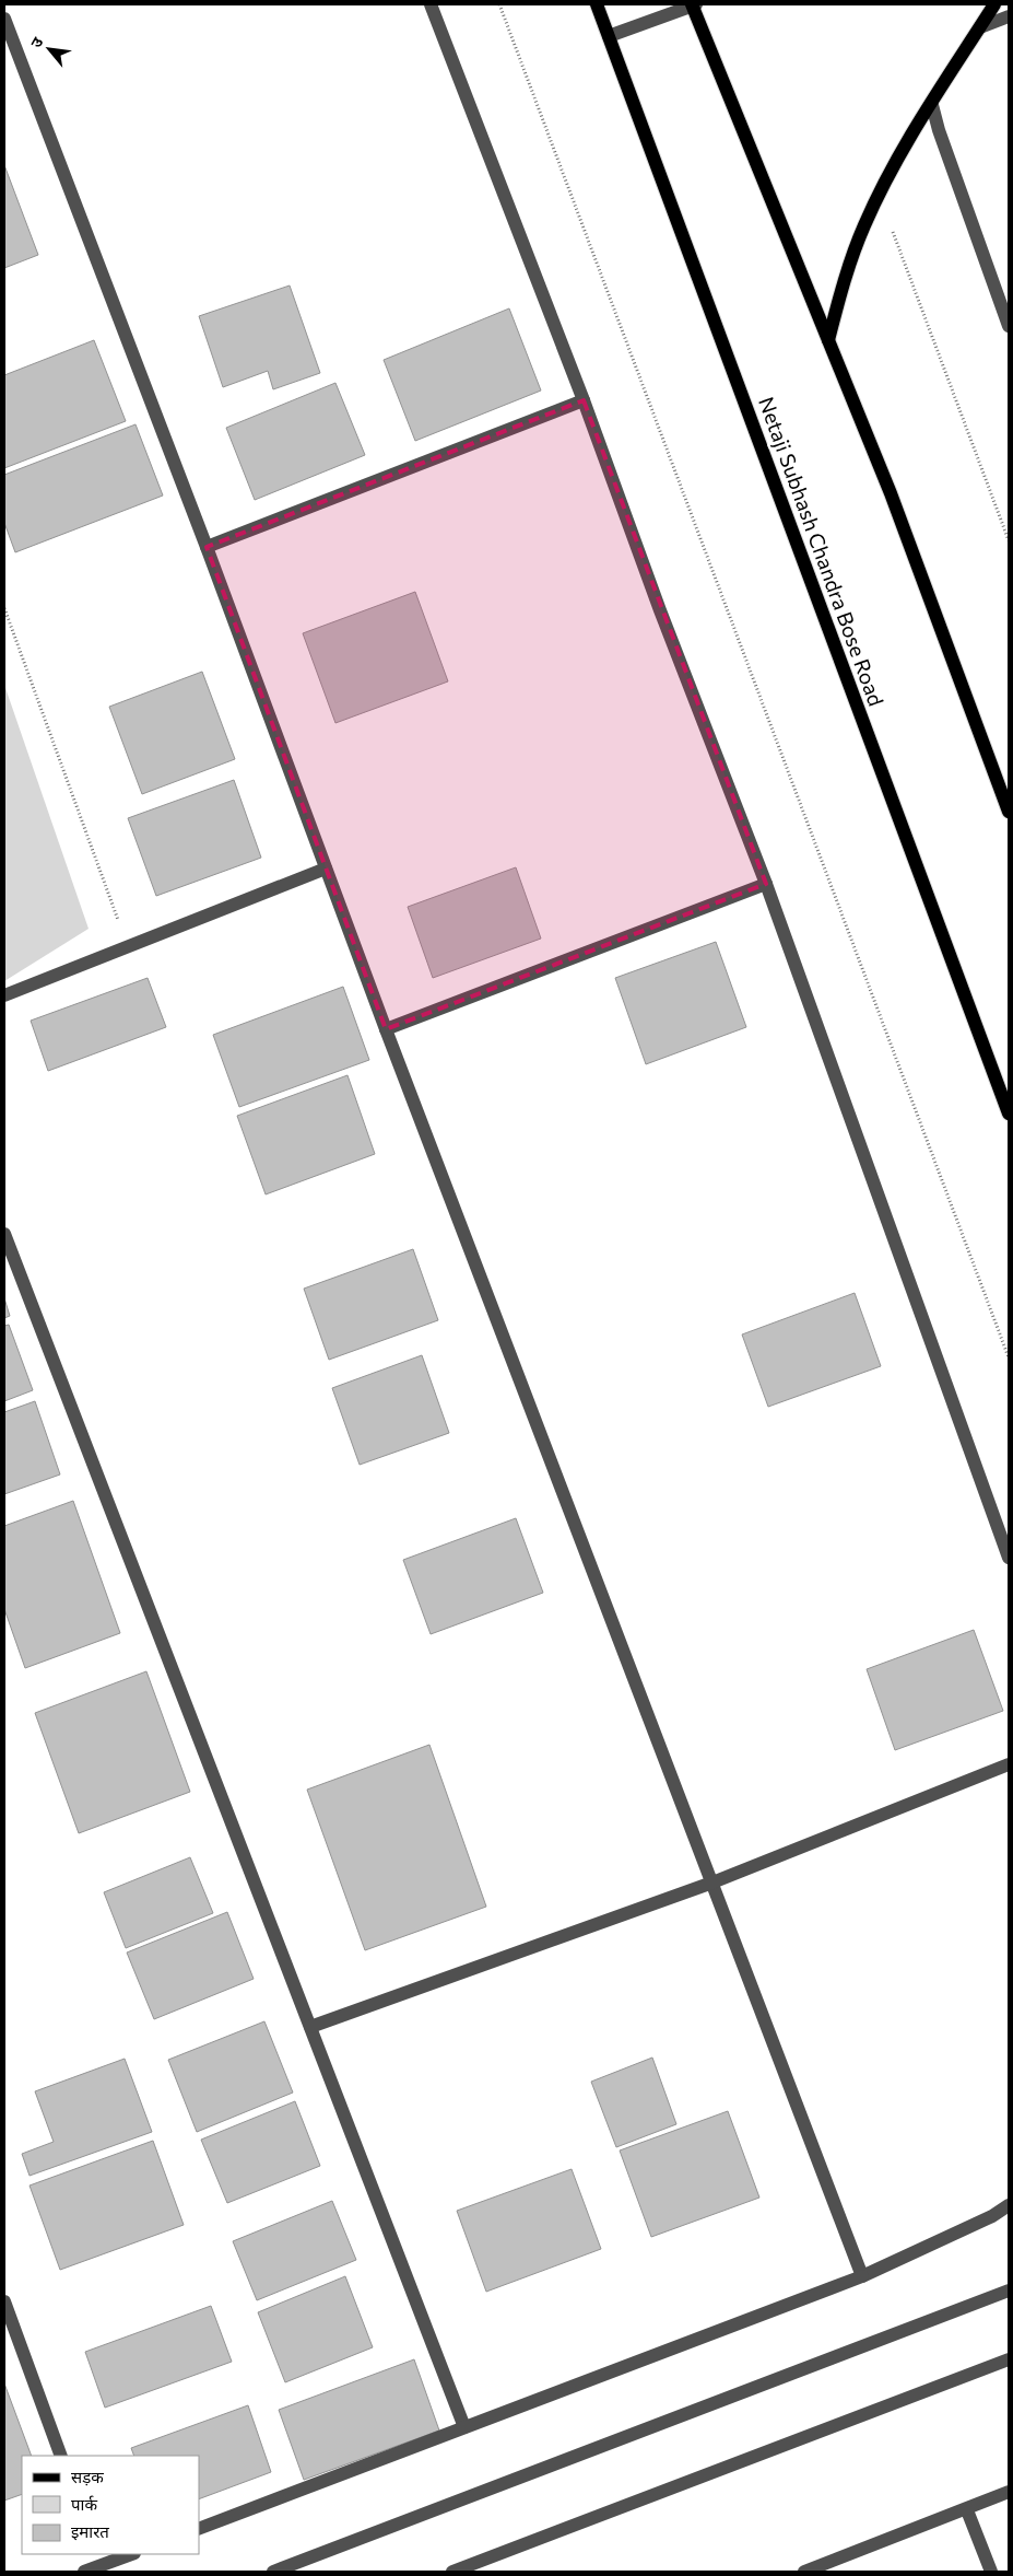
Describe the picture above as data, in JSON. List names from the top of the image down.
{
  "streets": {
    "main road": ["Netaji Subhash Chandra Bose Road"]
  },
  "legend": ["सड़क", "पार्क", "इमारत"],
  "north": "top left"
}
